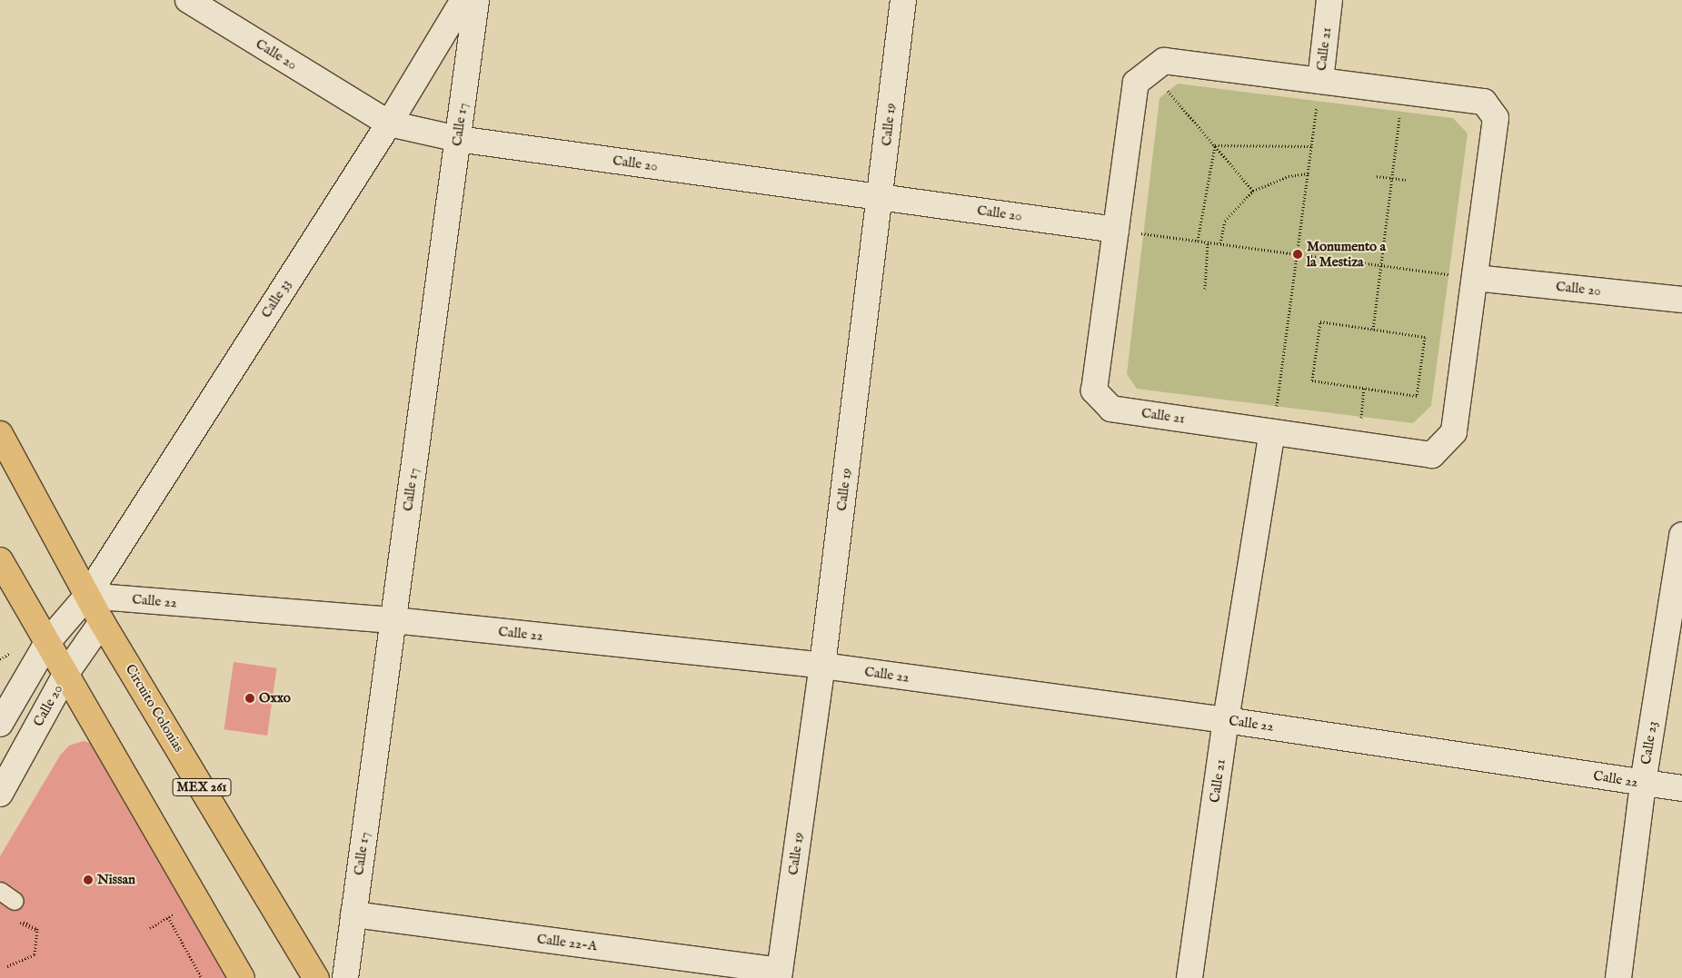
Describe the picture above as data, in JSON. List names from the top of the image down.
{
  "streets": {
    "main road": ["Circuito Colonias", "MEX 261"],
    "street": [
      "Calle 21",
      "Calle 20",
      "Calle 17",
      "Calle 19",
      "Calle 33",
      "Calle 22",
      "Calle 23",
      "Calle 22-A"
    ]
  },
  "crossings": [
    ["Calle 21", "Calle 20"],
    ["Calle 21", "Calle 22"],
    ["Calle 20", "Calle 17"],
    ["Calle 20", "Calle 19"],
    ["Calle 20", "Calle 33"],
    ["Calle 20", "Circuito Colonias"],
    ["Calle 17", "Calle 22"],
    ["Calle 17", "Calle 22-A"],
    ["Calle 19", "Calle 22"],
    ["Calle 19", "Calle 22-A"],
    ["Calle 33", "Calle 22"],
    ["Calle 33", "Circuito Colonias"],
    ["Calle 22", "Circuito Colonias"],
    ["Calle 22", "Calle 23"]
  ],
  "places": ["Monumento a la Mestiza", "Oxxo", "Nissan"]
}
